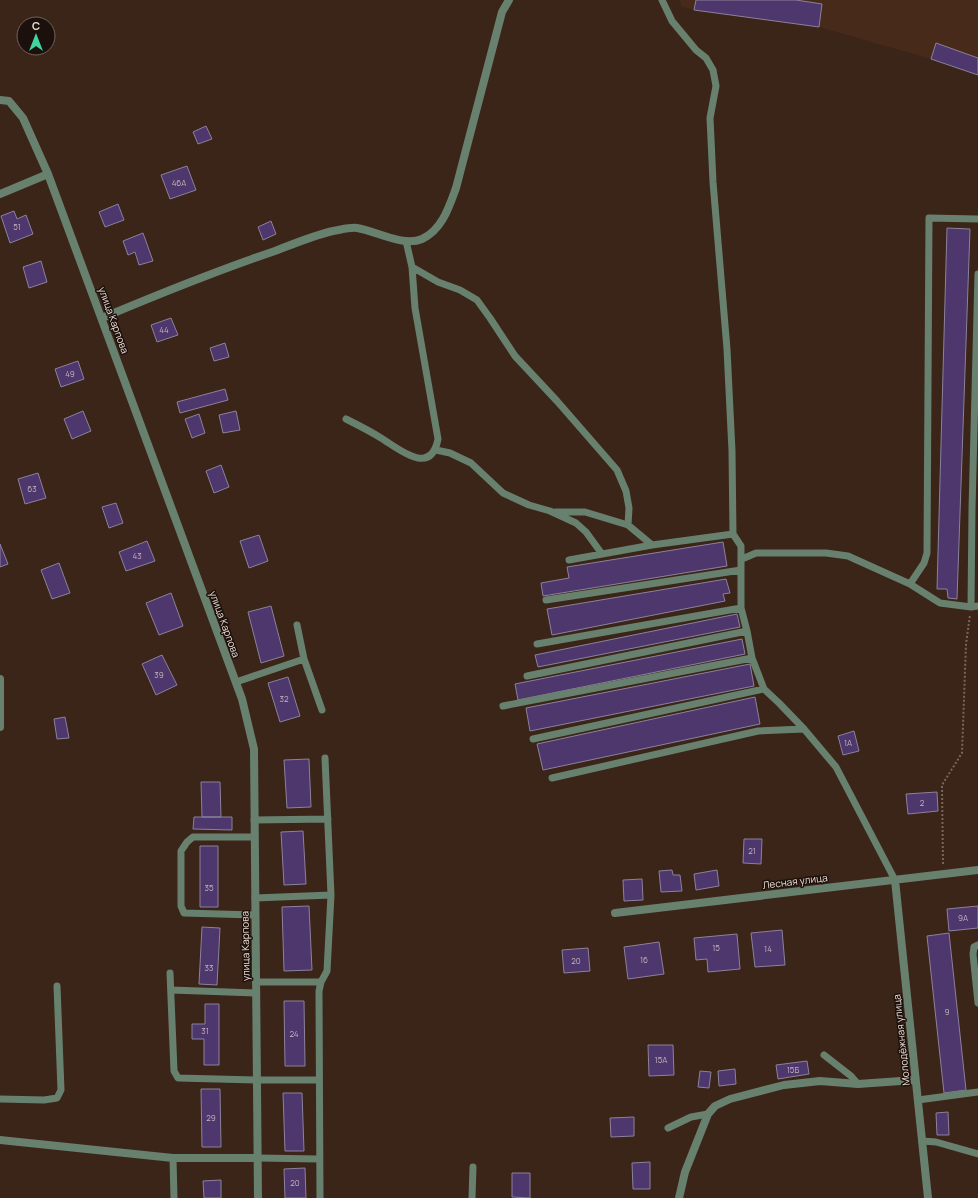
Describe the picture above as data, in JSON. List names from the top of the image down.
{
  "streets": {
    "street": ["улица Карпова", "Лесная улица", "Молодёжная улица"]
  },
  "crossings": [
    ["Лесная улица", "Молодёжная улица"]
  ],
  "house_numbers": [
    "46А",
    "51",
    "44",
    "49",
    "63",
    "43",
    "39",
    "32",
    "1А",
    "2",
    "21",
    "35",
    "9А",
    "15",
    "14",
    "16",
    "20",
    "33",
    "9",
    "31",
    "24",
    "15А",
    "15Б",
    "29",
    "20"
  ],
  "north": "top"
}
